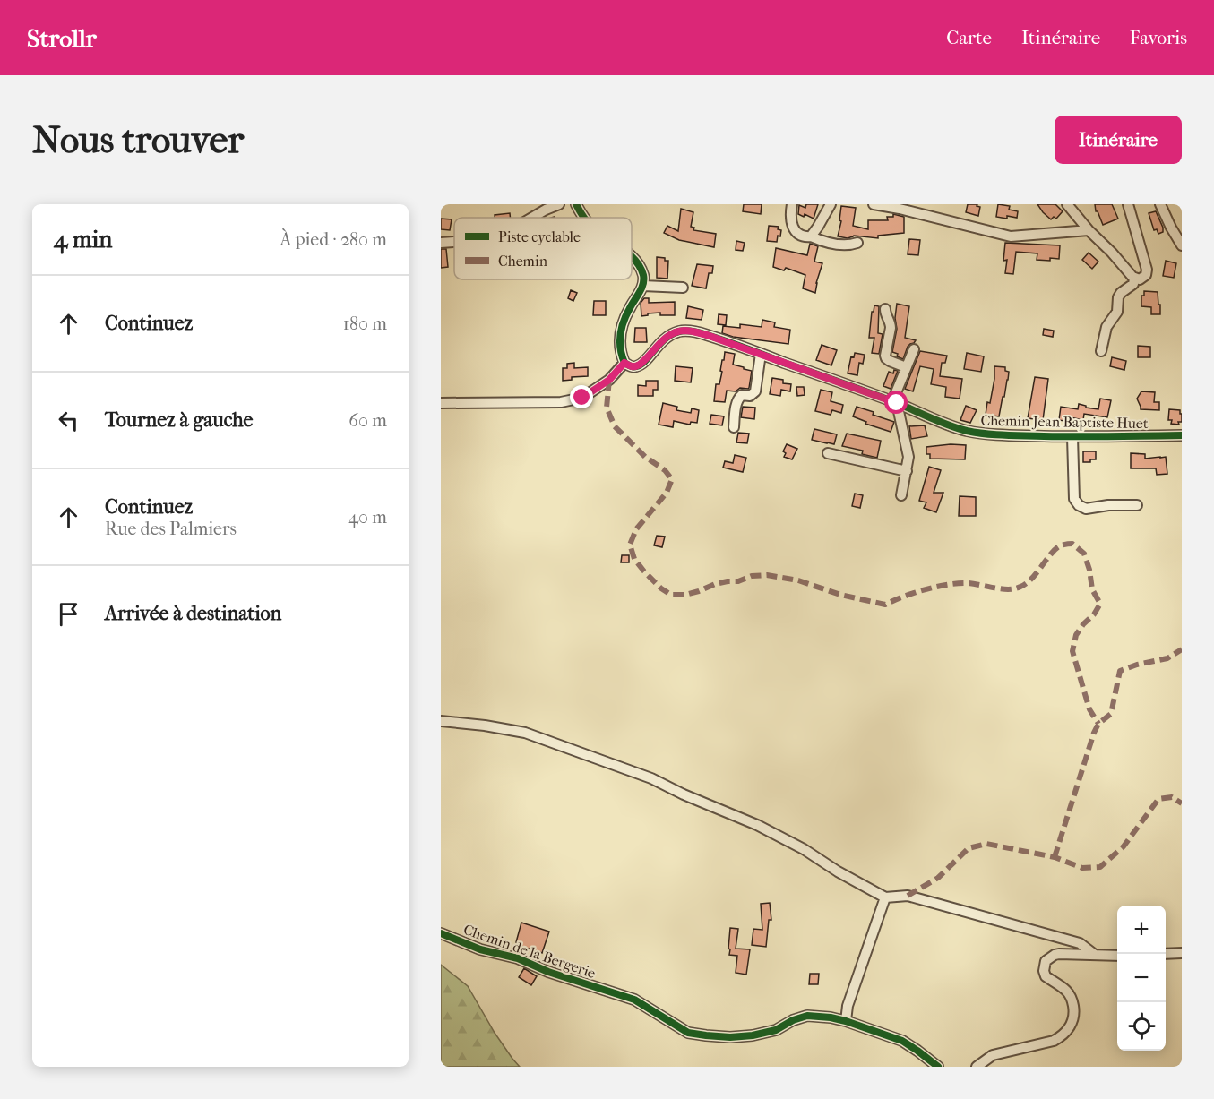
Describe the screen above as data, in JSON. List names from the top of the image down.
{
  "streets": {
    "street": ["Chemin Jean Baptiste Huet", "Chemin de la Bergerie"]
  },
  "legend": ["Piste cyclable", "Chemin"],
  "page": {
    "header": "Strollr",
    "nav": ["Carte", "Itinéraire", "Favoris"],
    "buttons": "Itinéraire",
    "title": "Nous trouver",
    "heading": ["4 min", "À pied · 280 m"],
    "list": [
      ["Continuez", "180 m"],
      ["Tournez à gauche", "60 m"],
      ["Continuez", "Rue des Palmiers", "40 m"],
      "Arrivée à destination"
    ],
    "map_buttons": ["+", "−"]
  }
}
